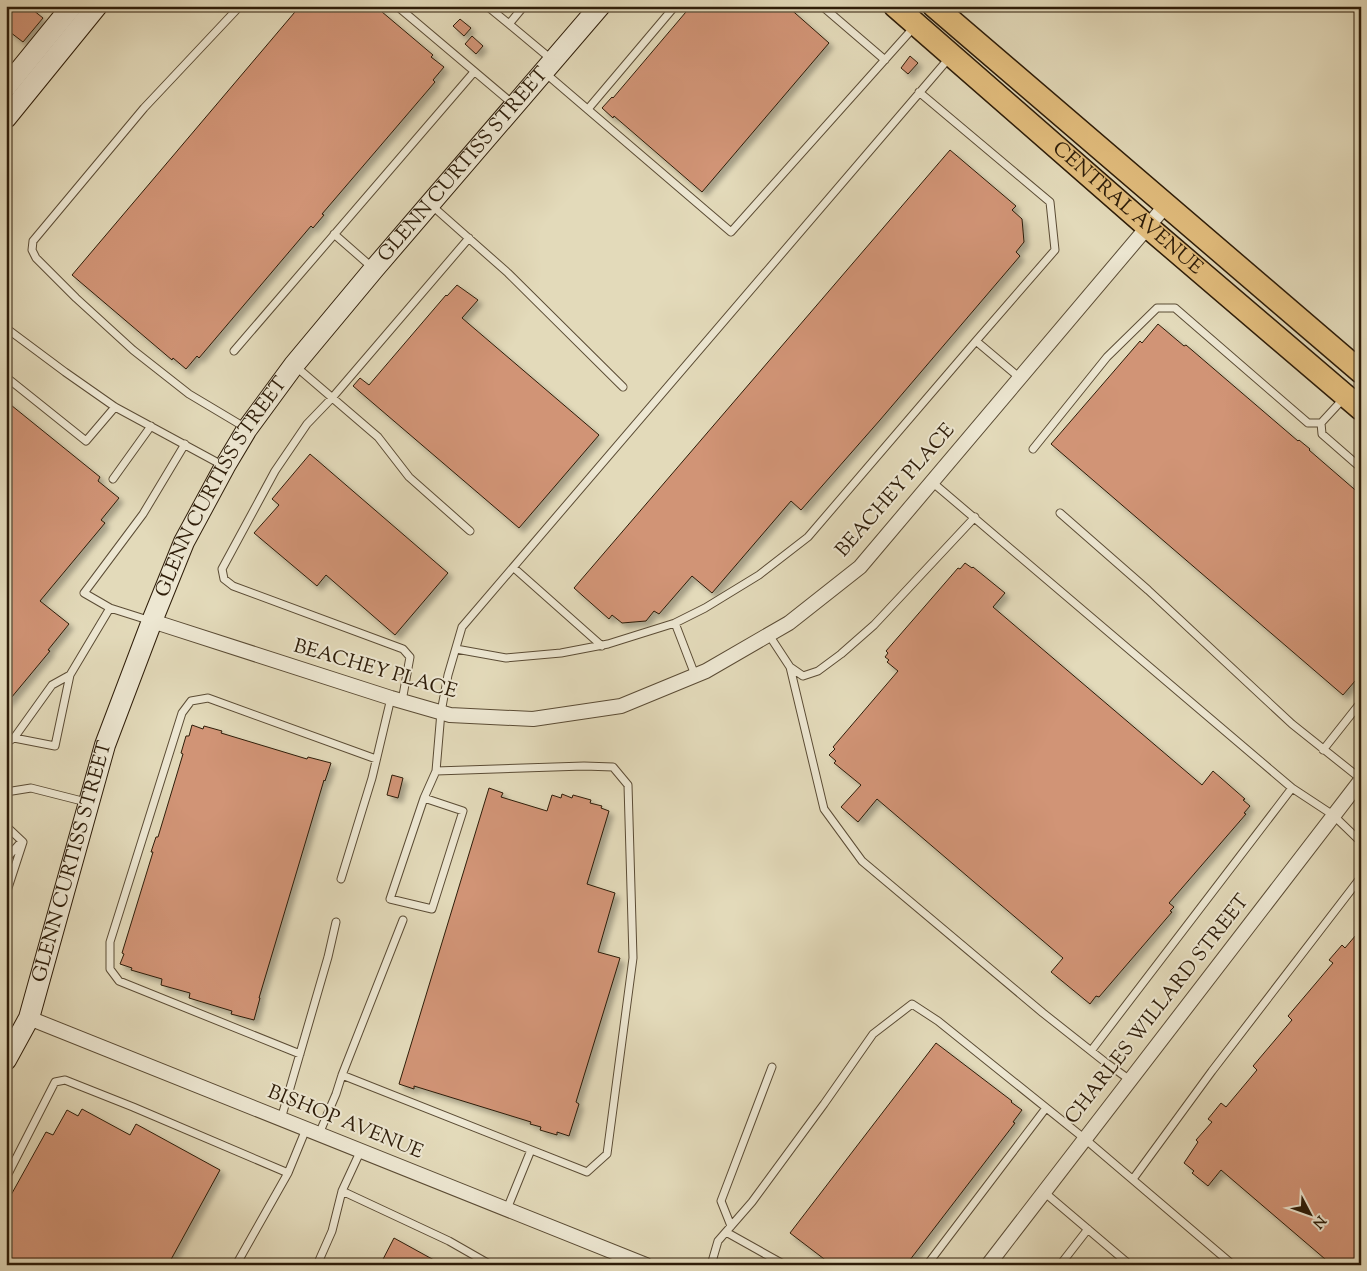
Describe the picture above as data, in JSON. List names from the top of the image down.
{
  "streets": {
    "main road": ["CENTRAL AVENUE"],
    "street": [
      "GLENN CURTISS STREET",
      "BEACHEY PLACE",
      "CHARLES WILLARD STREET",
      "BISHOP AVENUE"
    ]
  },
  "crossings": [
    ["GLENN CURTISS STREET", "BEACHEY PLACE"],
    ["GLENN CURTISS STREET", "BISHOP AVENUE"],
    ["CENTRAL AVENUE", "BEACHEY PLACE"]
  ],
  "north": "bottom right"
}
